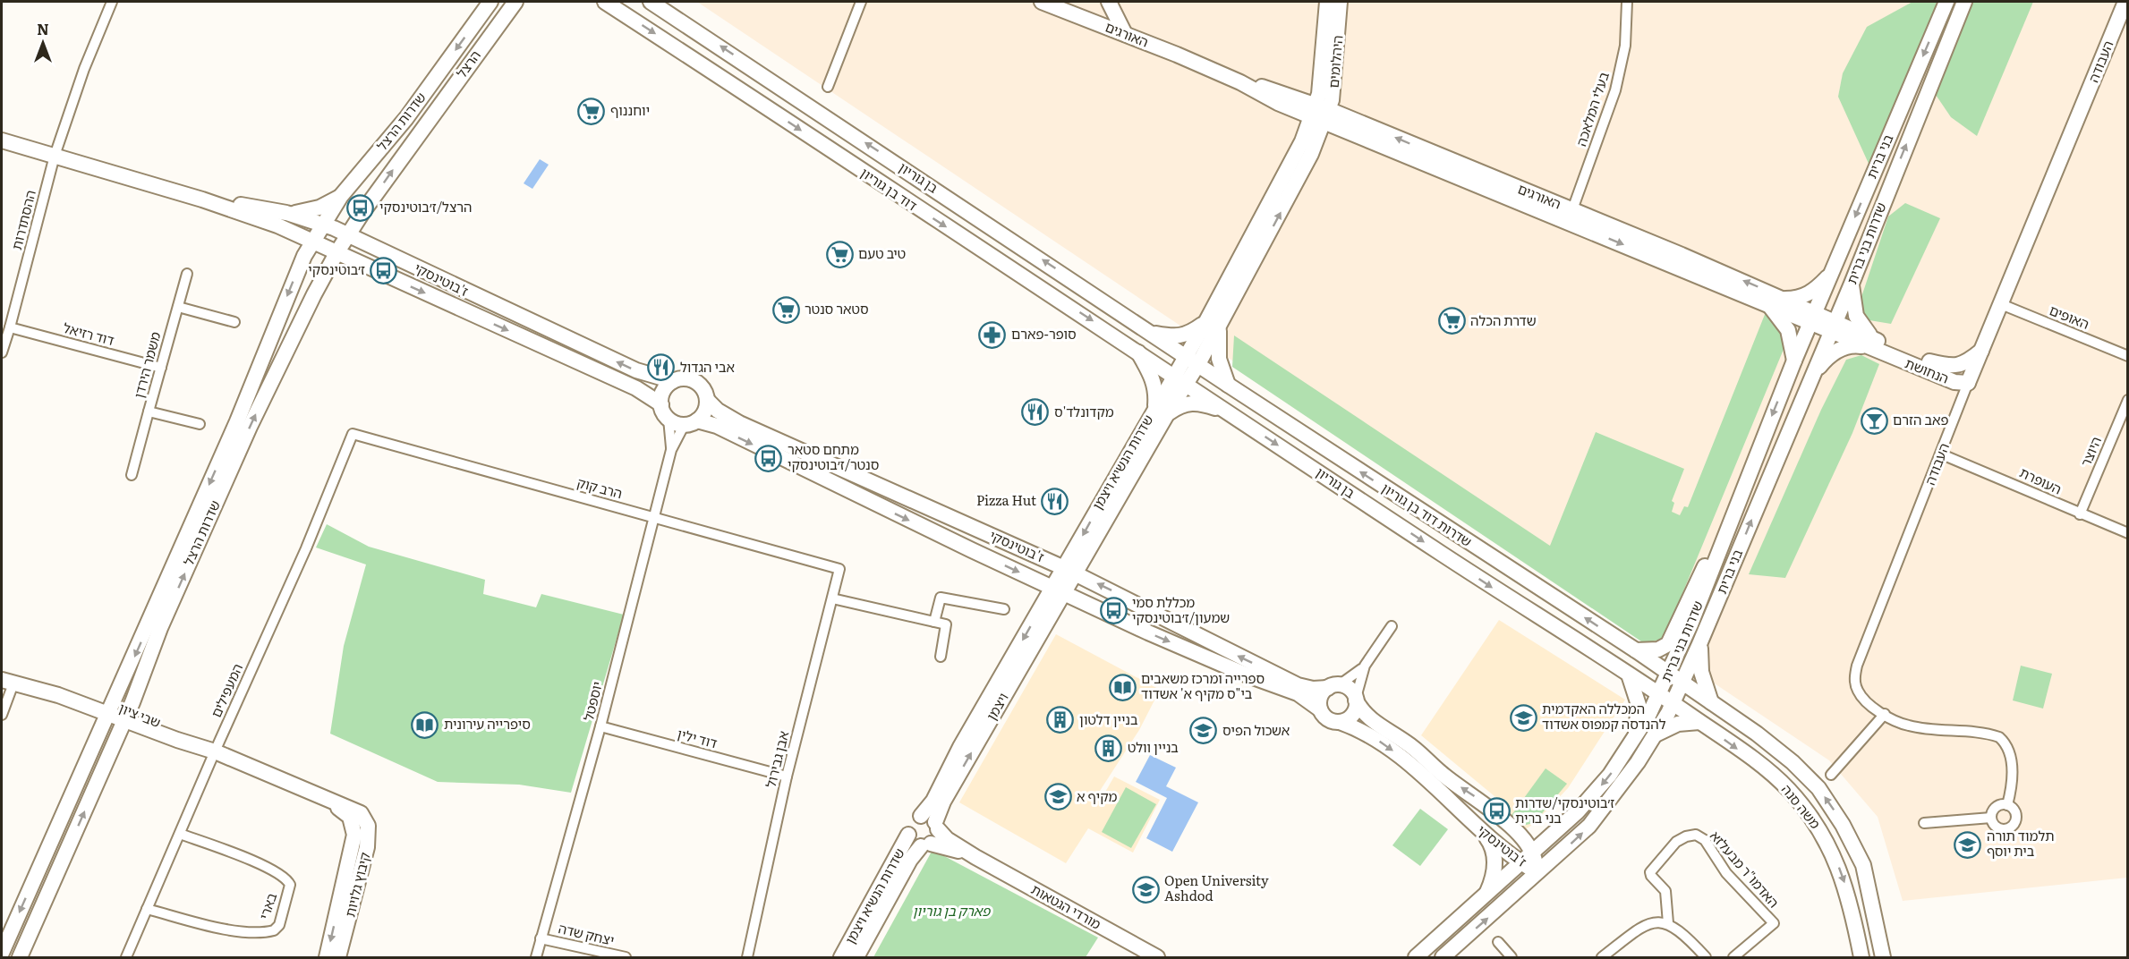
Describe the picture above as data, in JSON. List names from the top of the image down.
{
  "streets": {
    "main road": [
      "האורגים",
      "היהלומים",
      "העבודה",
      "הרצל",
      "שדרות הרצל",
      "בני ברית",
      "בן גוריון",
      "דוד בן גוריון",
      "שדרות בני ברית",
      "ז'בוטינסקי",
      "הנחושת",
      "שדרות הנשיא ויצמן",
      "שדרות דוד בן גוריון",
      "ויצמן",
      "שבי ציון",
      "משה סנה",
      "קיבוץ גלויות",
      "מורדי הגטאות"
    ],
    "street": [
      "בעלי המלאכה",
      "ההסתדרות",
      "האופים",
      "דוד רזיאל",
      "משמר הירדן",
      "היוצר",
      "העופרת",
      "הרב קוק",
      "המעפילים",
      "יוספטל",
      "דוד ילין",
      "אבן גבירול",
      "האדמו\"ר מבעלזא",
      "בארי",
      "יצחק שדה"
    ]
  },
  "crossings": [
    ["האורגים", "היהלומים"],
    ["האורגים", "בעלי המלאכה"],
    ["האורגים", "בני ברית"],
    ["האורגים", "שדרות בני ברית"],
    ["האורגים", "הנחושת"],
    ["האורגים", "שדרות הנשיא ויצמן"],
    ["היהלומים", "שדרות הנשיא ויצמן"],
    ["העבודה", "האופים"],
    ["העבודה", "הנחושת"],
    ["העבודה", "העופרת"],
    ["הרצל", "שדרות הרצל"],
    ["שדרות הרצל", "ז'בוטינסקי"],
    ["שדרות הרצל", "שבי ציון"],
    ["בני ברית", "שדרות בני ברית"],
    ["בן גוריון", "שדרות הנשיא ויצמן"],
    ["בן גוריון", "שדרות דוד בן גוריון"],
    ["דוד בן גוריון", "שדרות הנשיא ויצמן"],
    ["ההסתדרות", "ז'בוטינסקי"],
    ["ההסתדרות", "דוד רזיאל"],
    ["שדרות בני ברית", "ז'בוטינסקי"],
    ["שדרות בני ברית", "הנחושת"],
    ["שדרות בני ברית", "שדרות דוד בן גוריון"],
    ["שדרות בני ברית", "משה סנה"],
    ["ז'בוטינסקי", "שדרות הנשיא ויצמן"],
    ["ז'בוטינסקי", "יוספטל"],
    ["ז'בוטינסקי", "ויצמן"],
    ["דוד רזיאל", "משמר הירדן"],
    ["היוצר", "העופרת"],
    ["שדרות הנשיא ויצמן", "שדרות דוד בן גוריון"],
    ["שדרות הנשיא ויצמן", "ויצמן"],
    ["שדרות הנשיא ויצמן", "מורדי הגטאות"],
    ["הרב קוק", "המעפילים"],
    ["הרב קוק", "יוספטל"],
    ["הרב קוק", "אבן גבירול"],
    ["שדרות דוד בן גוריון", "משה סנה"],
    ["המעפילים", "שבי ציון"],
    ["המעפילים", "בארי"],
    ["יוספטל", "דוד ילין"],
    ["יוספטל", "יצחק שדה"],
    ["ויצמן", "מורדי הגטאות"],
    ["שבי ציון", "קיבוץ גלויות"],
    ["דוד ילין", "אבן גבירול"]
  ],
  "one_way": ["דוד בן גוריון"],
  "parks": ["פארק בן גוריון"],
  "places": {
    "supermarket": [
      "יוחננוף",
      "טיב טעם",
      "סטאר סנטר",
      "שדרת הכלה"
    ],
    "bus stop": [
      "הרצל/ז׳בוטינסקי",
      "ז׳בוטינסקי",
      "מתחם סטאר סנטר/ז׳בוטינסקי",
      "מכללת סמי שמעון/ז׳בוטינסקי",
      "ז׳בוטינסקי/שדרות בני ברית"
    ],
    "pharmacy": ["סופר-פארם"],
    "restaurant": ["אבי הגדול", "מקדונלד'ס", "Pizza Hut"],
    "bar": ["פאב הזרם"],
    "library": ["ספרייה ומרכז משאבים בי\"ס מקיף א' אשדוד", "סיפרייה עירונית"],
    "school or university": [
      "המכללה האקדמית להנדסה קמפוס אשדוד",
      "אשכול הפיס",
      "מקיף א",
      "תלמוד תורה בית יוסף",
      "Open University Ashdod"
    ],
    "building": ["בניין דלטון", "בניין וולט"]
  },
  "north": "top"
}
